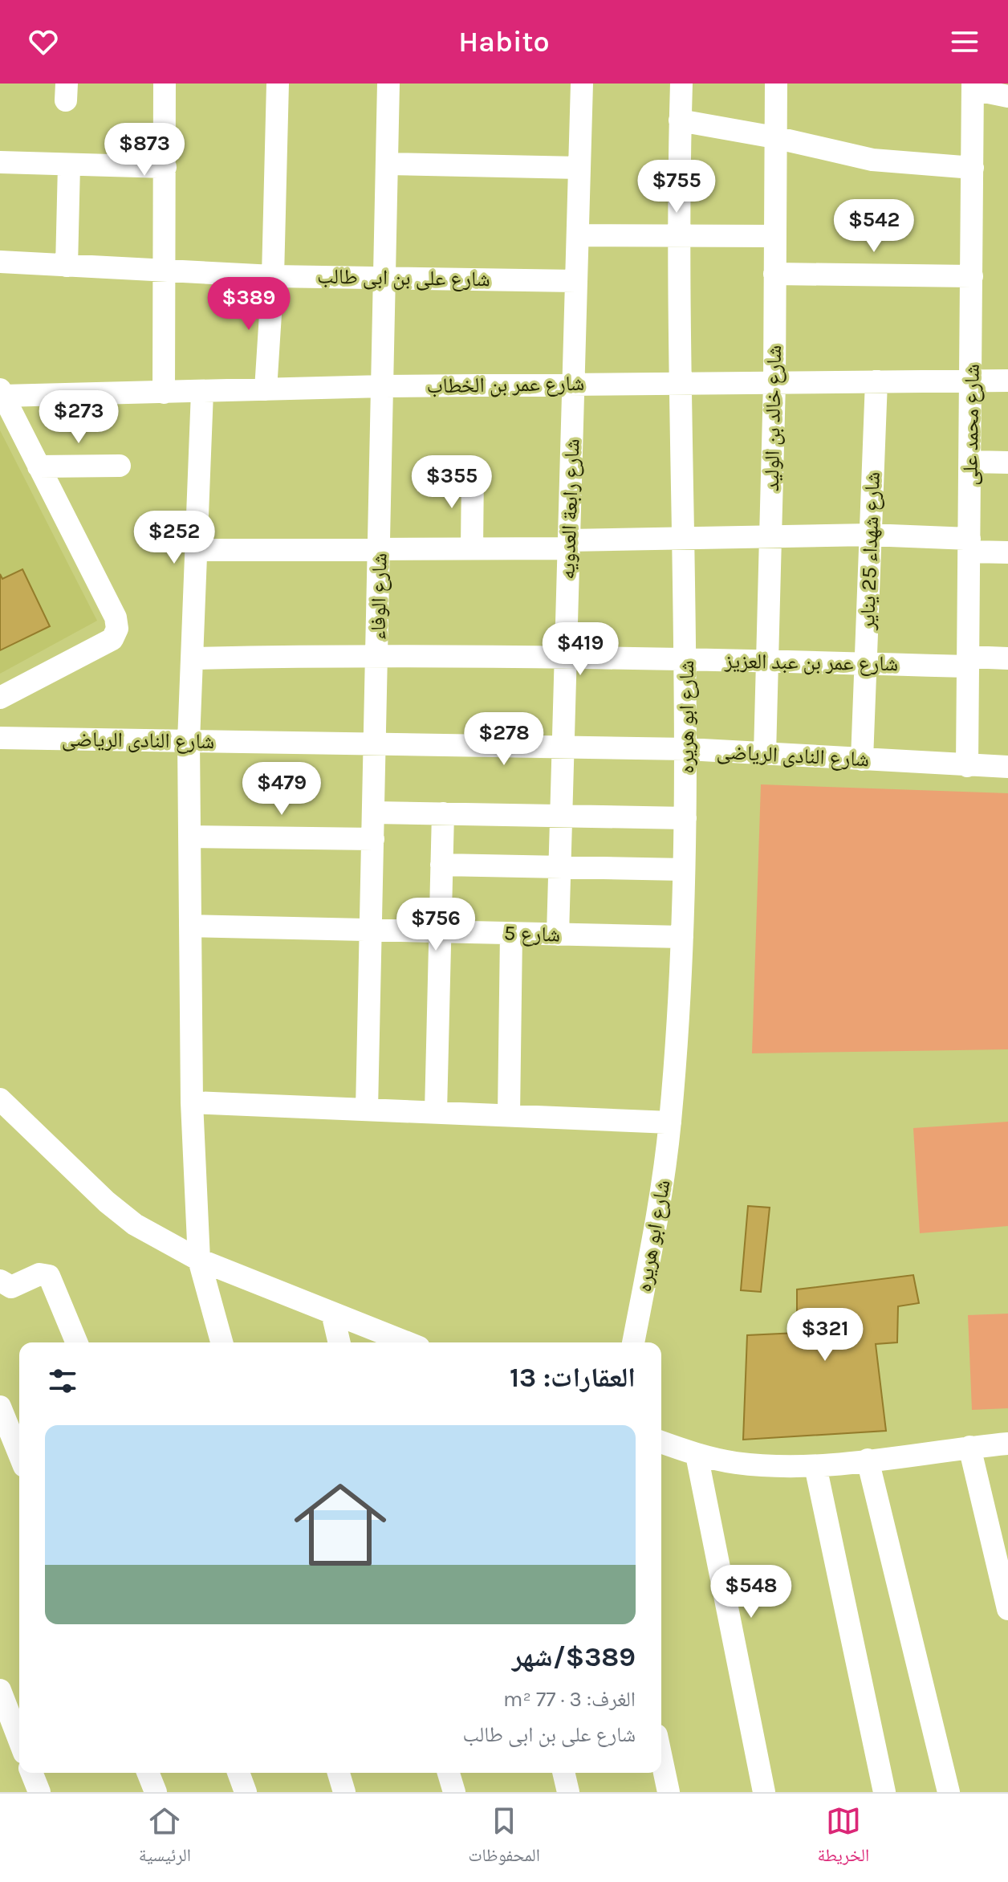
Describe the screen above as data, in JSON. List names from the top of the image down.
{
  "streets": {
    "street": [
      "شارع على بن ابى طالب",
      "شارع عمر بن الخطاب",
      "شارع خالد بن الوليد",
      "شارع محمد على",
      "شارع رابعة العدويه",
      "شارع شهداء 25 يناير",
      "شارع الوفاء",
      "شارع عمر بن عبد العزيز",
      "شارع ابو هريره",
      "شارع النادى الرياضى",
      "شارع 5"
    ]
  },
  "crossings": [
    ["شارع على بن ابى طالب", "شارع رابعة العدويه"],
    ["شارع على بن ابى طالب", "شارع الوفاء"],
    ["شارع عمر بن الخطاب", "شارع خالد بن الوليد"],
    ["شارع عمر بن الخطاب", "شارع محمد على"],
    ["شارع عمر بن الخطاب", "شارع رابعة العدويه"],
    ["شارع عمر بن الخطاب", "شارع شهداء 25 يناير"],
    ["شارع عمر بن الخطاب", "شارع الوفاء"],
    ["شارع عمر بن الخطاب", "شارع ابو هريره"],
    ["شارع خالد بن الوليد", "شارع عمر بن عبد العزيز"],
    ["شارع خالد بن الوليد", "شارع النادى الرياضى"],
    ["شارع محمد على", "شارع عمر بن عبد العزيز"],
    ["شارع محمد على", "شارع النادى الرياضى"],
    ["شارع رابعة العدويه", "شارع عمر بن عبد العزيز"],
    ["شارع رابعة العدويه", "شارع النادى الرياضى"],
    ["شارع رابعة العدويه", "شارع 5"],
    ["شارع شهداء 25 يناير", "شارع عمر بن عبد العزيز"],
    ["شارع شهداء 25 يناير", "شارع النادى الرياضى"],
    ["شارع الوفاء", "شارع عمر بن عبد العزيز"],
    ["شارع الوفاء", "شارع النادى الرياضى"],
    ["شارع الوفاء", "شارع 5"],
    ["شارع عمر بن عبد العزيز", "شارع ابو هريره"],
    ["شارع ابو هريره", "شارع النادى الرياضى"],
    ["شارع ابو هريره", "شارع 5"]
  ],
  "page": {
    "header": "Habito",
    "price": [
      "$873",
      "$755",
      "$542",
      "$389",
      "$273",
      "$355",
      "$252",
      "$419",
      "$278",
      "$479",
      "$756",
      "$321",
      "$548"
    ],
    "heading": "العقارات: 13",
    "list": [
      {
        "name": "$389/شهر",
        "note": "الغرف: 3 · 77 m² · شارع على بن ابى طالب"
      }
    ],
    "tabs": ["الخريطة", "المحفوظات", "الرئيسية"]
  }
}
